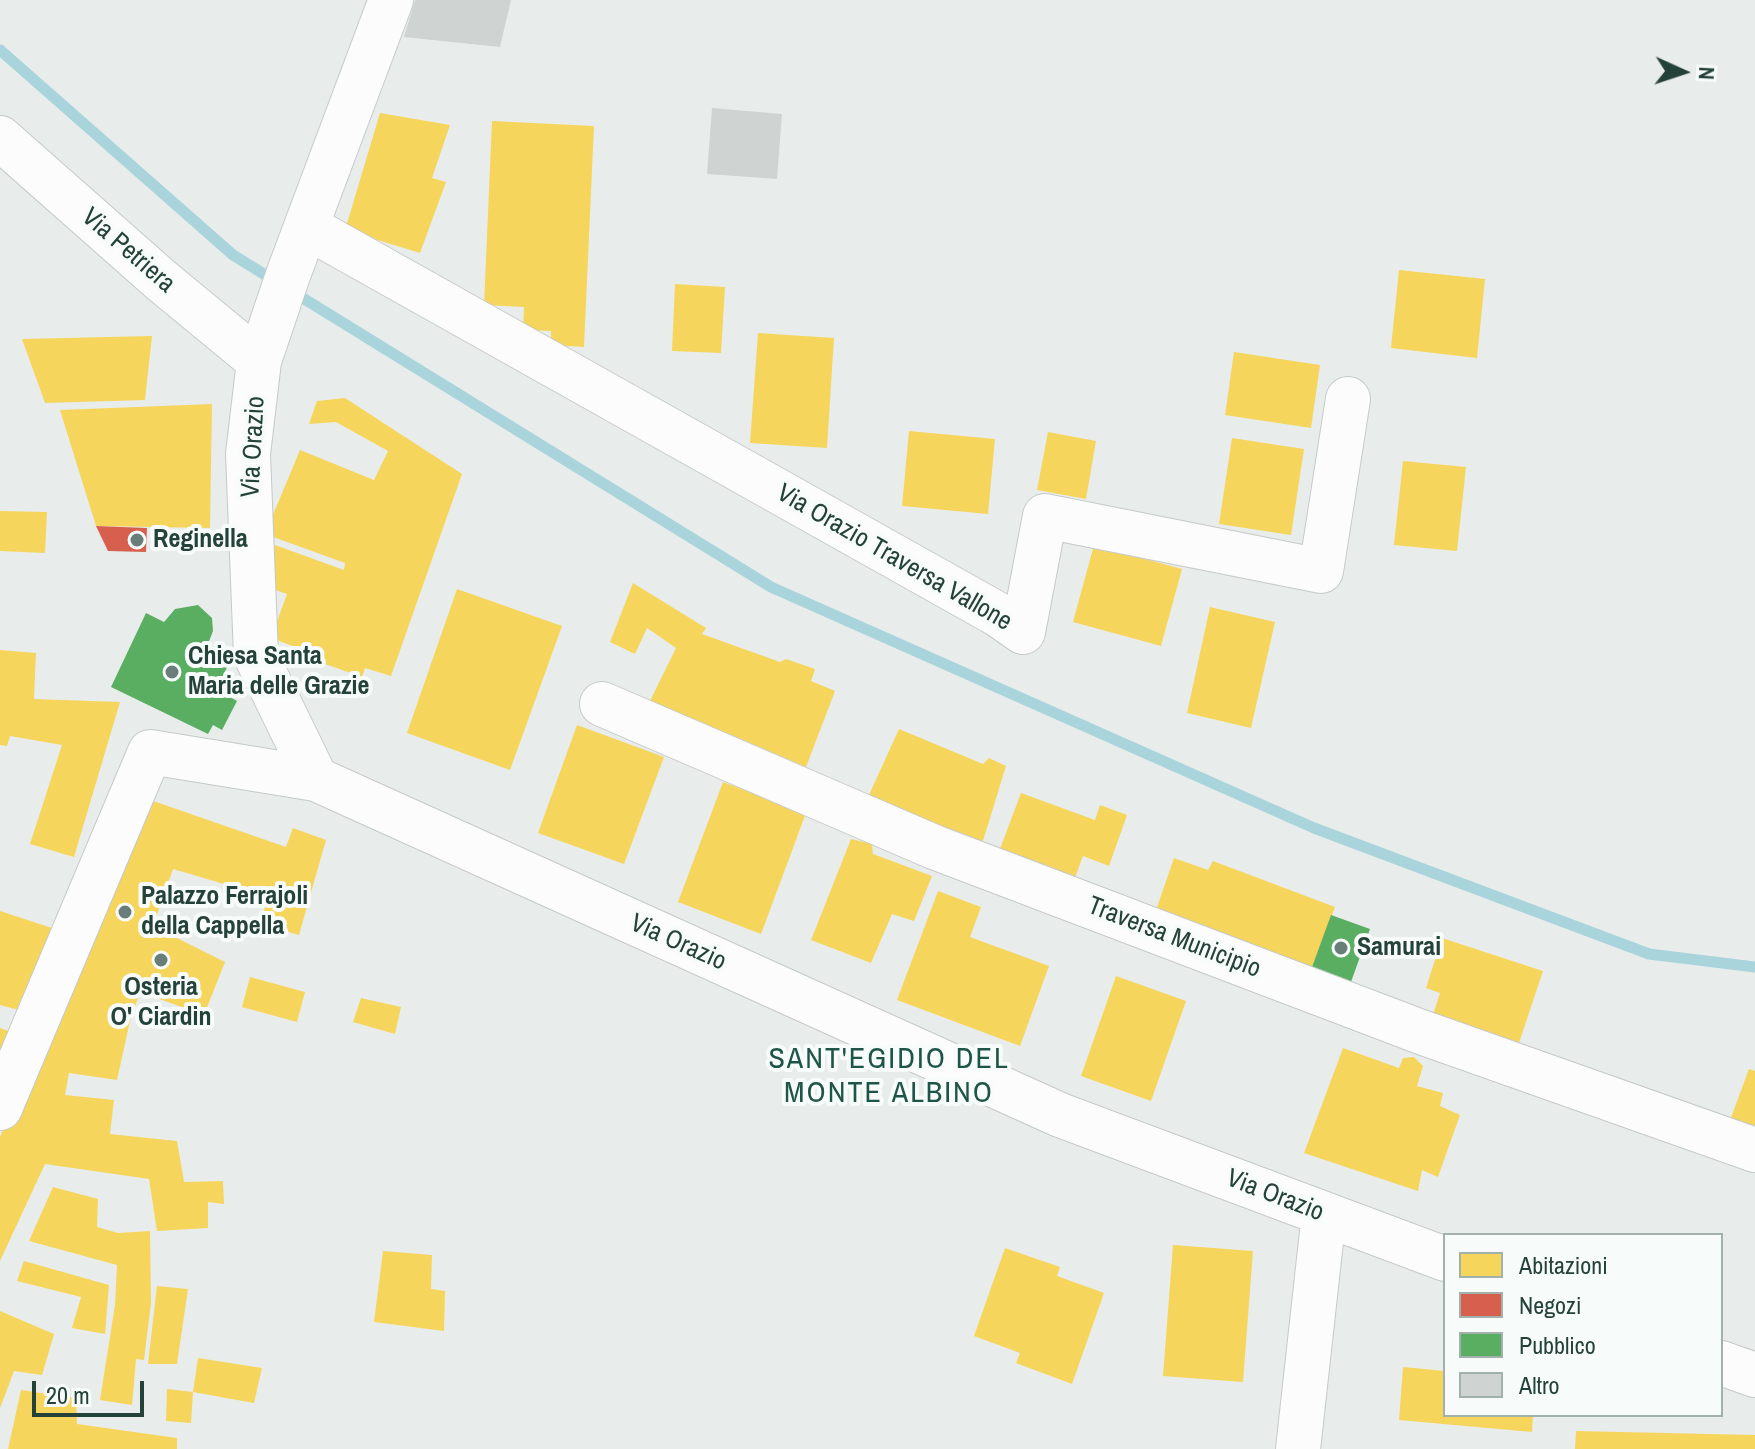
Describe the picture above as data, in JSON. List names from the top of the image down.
{
  "streets": {
    "street": [
      "Via Petriera",
      "Via Orazio",
      "Via Orazio Traversa Vallone",
      "Traversa Municipio"
    ]
  },
  "crossings": [
    ["Via Petriera", "Via Orazio"],
    ["Via Orazio", "Via Orazio Traversa Vallone"]
  ],
  "districts": ["SANT'EGIDIO DEL MONTE ALBINO"],
  "places": [
    "Reginella",
    "Chiesa Santa Maria delle Grazie",
    "Palazzo Ferrajoli della Cappella",
    "Samurai",
    "Osteria O' Ciardin"
  ],
  "legend": [
    "Abitazioni",
    "Negozi",
    "Pubblico",
    "Altro"
  ],
  "scale_bar": "20 m",
  "north": "right"
}
